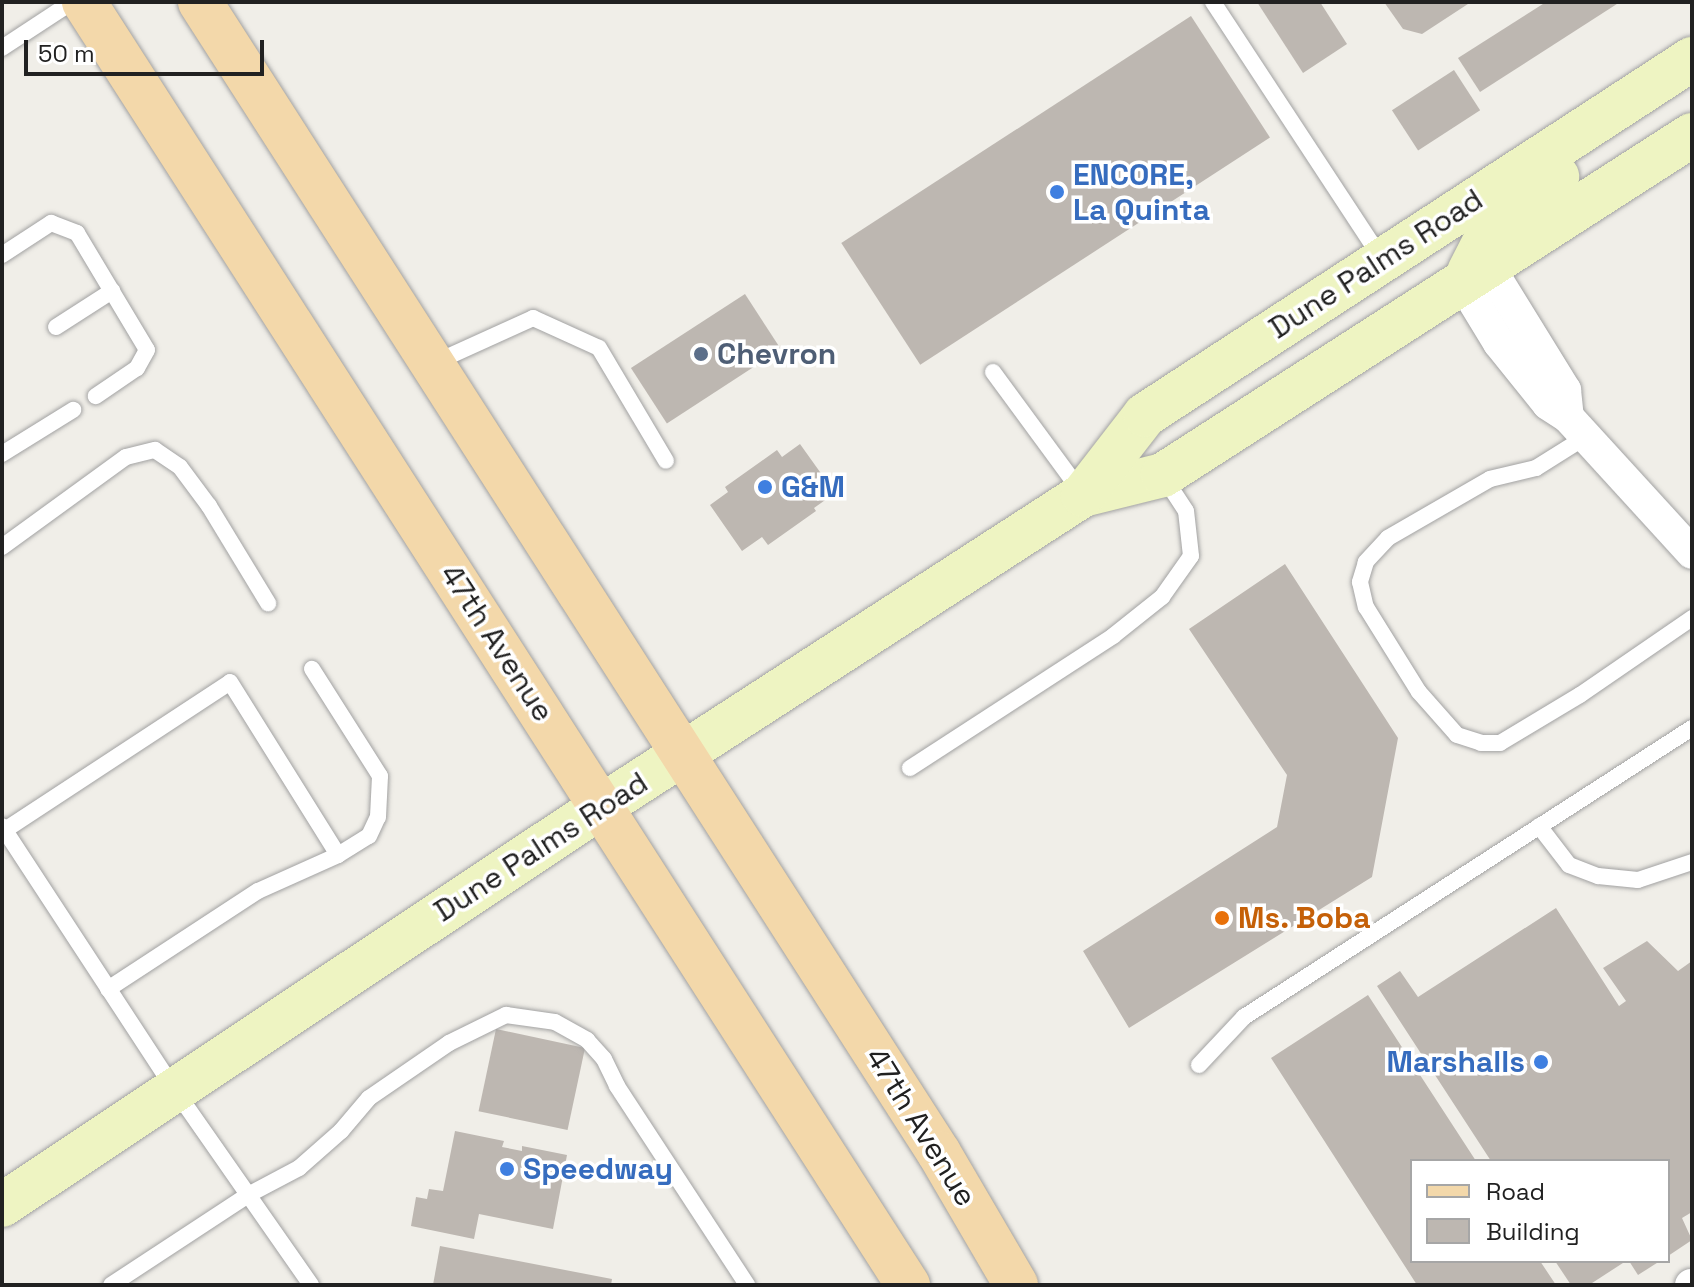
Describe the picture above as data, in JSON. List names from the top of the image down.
{
  "streets": {
    "main road": ["Dune Palms Road", "47th Avenue"]
  },
  "crossings": [
    ["Dune Palms Road", "47th Avenue"]
  ],
  "places": [
    "ENCORE, La Quinta",
    "Chevron",
    "G&M",
    "Ms. Boba",
    "Marshalls",
    "Speedway"
  ],
  "legend": ["Road", "Building"],
  "scale_bar": "50 m"
}
